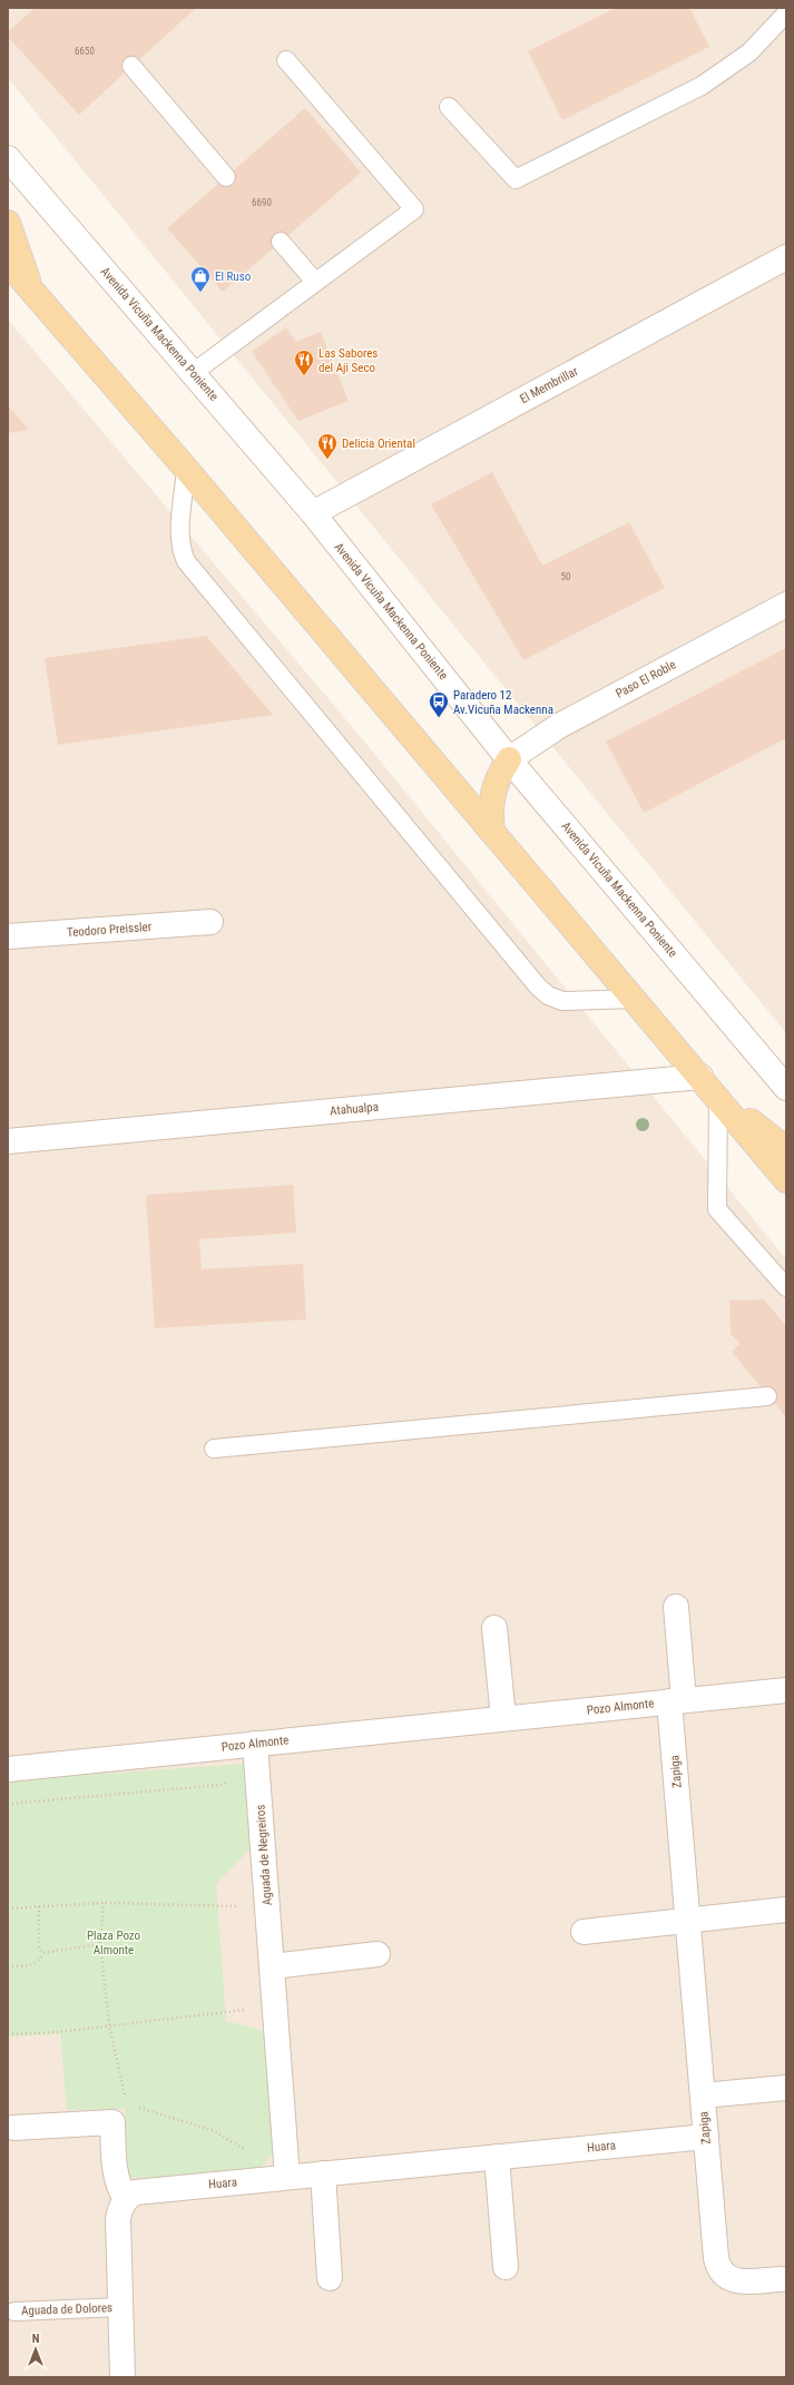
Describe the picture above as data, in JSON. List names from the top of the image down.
{
  "streets": {
    "street": [
      "Avenida Vicuña Mackenna Poniente",
      "El Membrillar",
      "Paso El Roble",
      "Teodoro Preissler",
      "Atahualpa",
      "Pozo Almonte",
      "Zapiga",
      "Aguada de Negreiros",
      "Huara",
      "Aguada de Dolores"
    ]
  },
  "crossings": [
    ["Avenida Vicuña Mackenna Poniente", "El Membrillar"],
    ["Avenida Vicuña Mackenna Poniente", "Paso El Roble"],
    ["Pozo Almonte", "Zapiga"],
    ["Pozo Almonte", "Aguada de Negreiros"],
    ["Zapiga", "Huara"],
    ["Aguada de Negreiros", "Huara"],
    ["Huara", "Aguada de Dolores"]
  ],
  "parks": ["Plaza Pozo Almonte"],
  "places": {
    "shop": ["El Ruso"],
    "restaurant": ["Las Sabores del Aji Seco", "Delicia Oriental"],
    "bus stop": ["Paradero 12 Av.Vicuña Mackenna"]
  },
  "house_numbers": ["6650", "6690", "50"],
  "north": "top"
}
